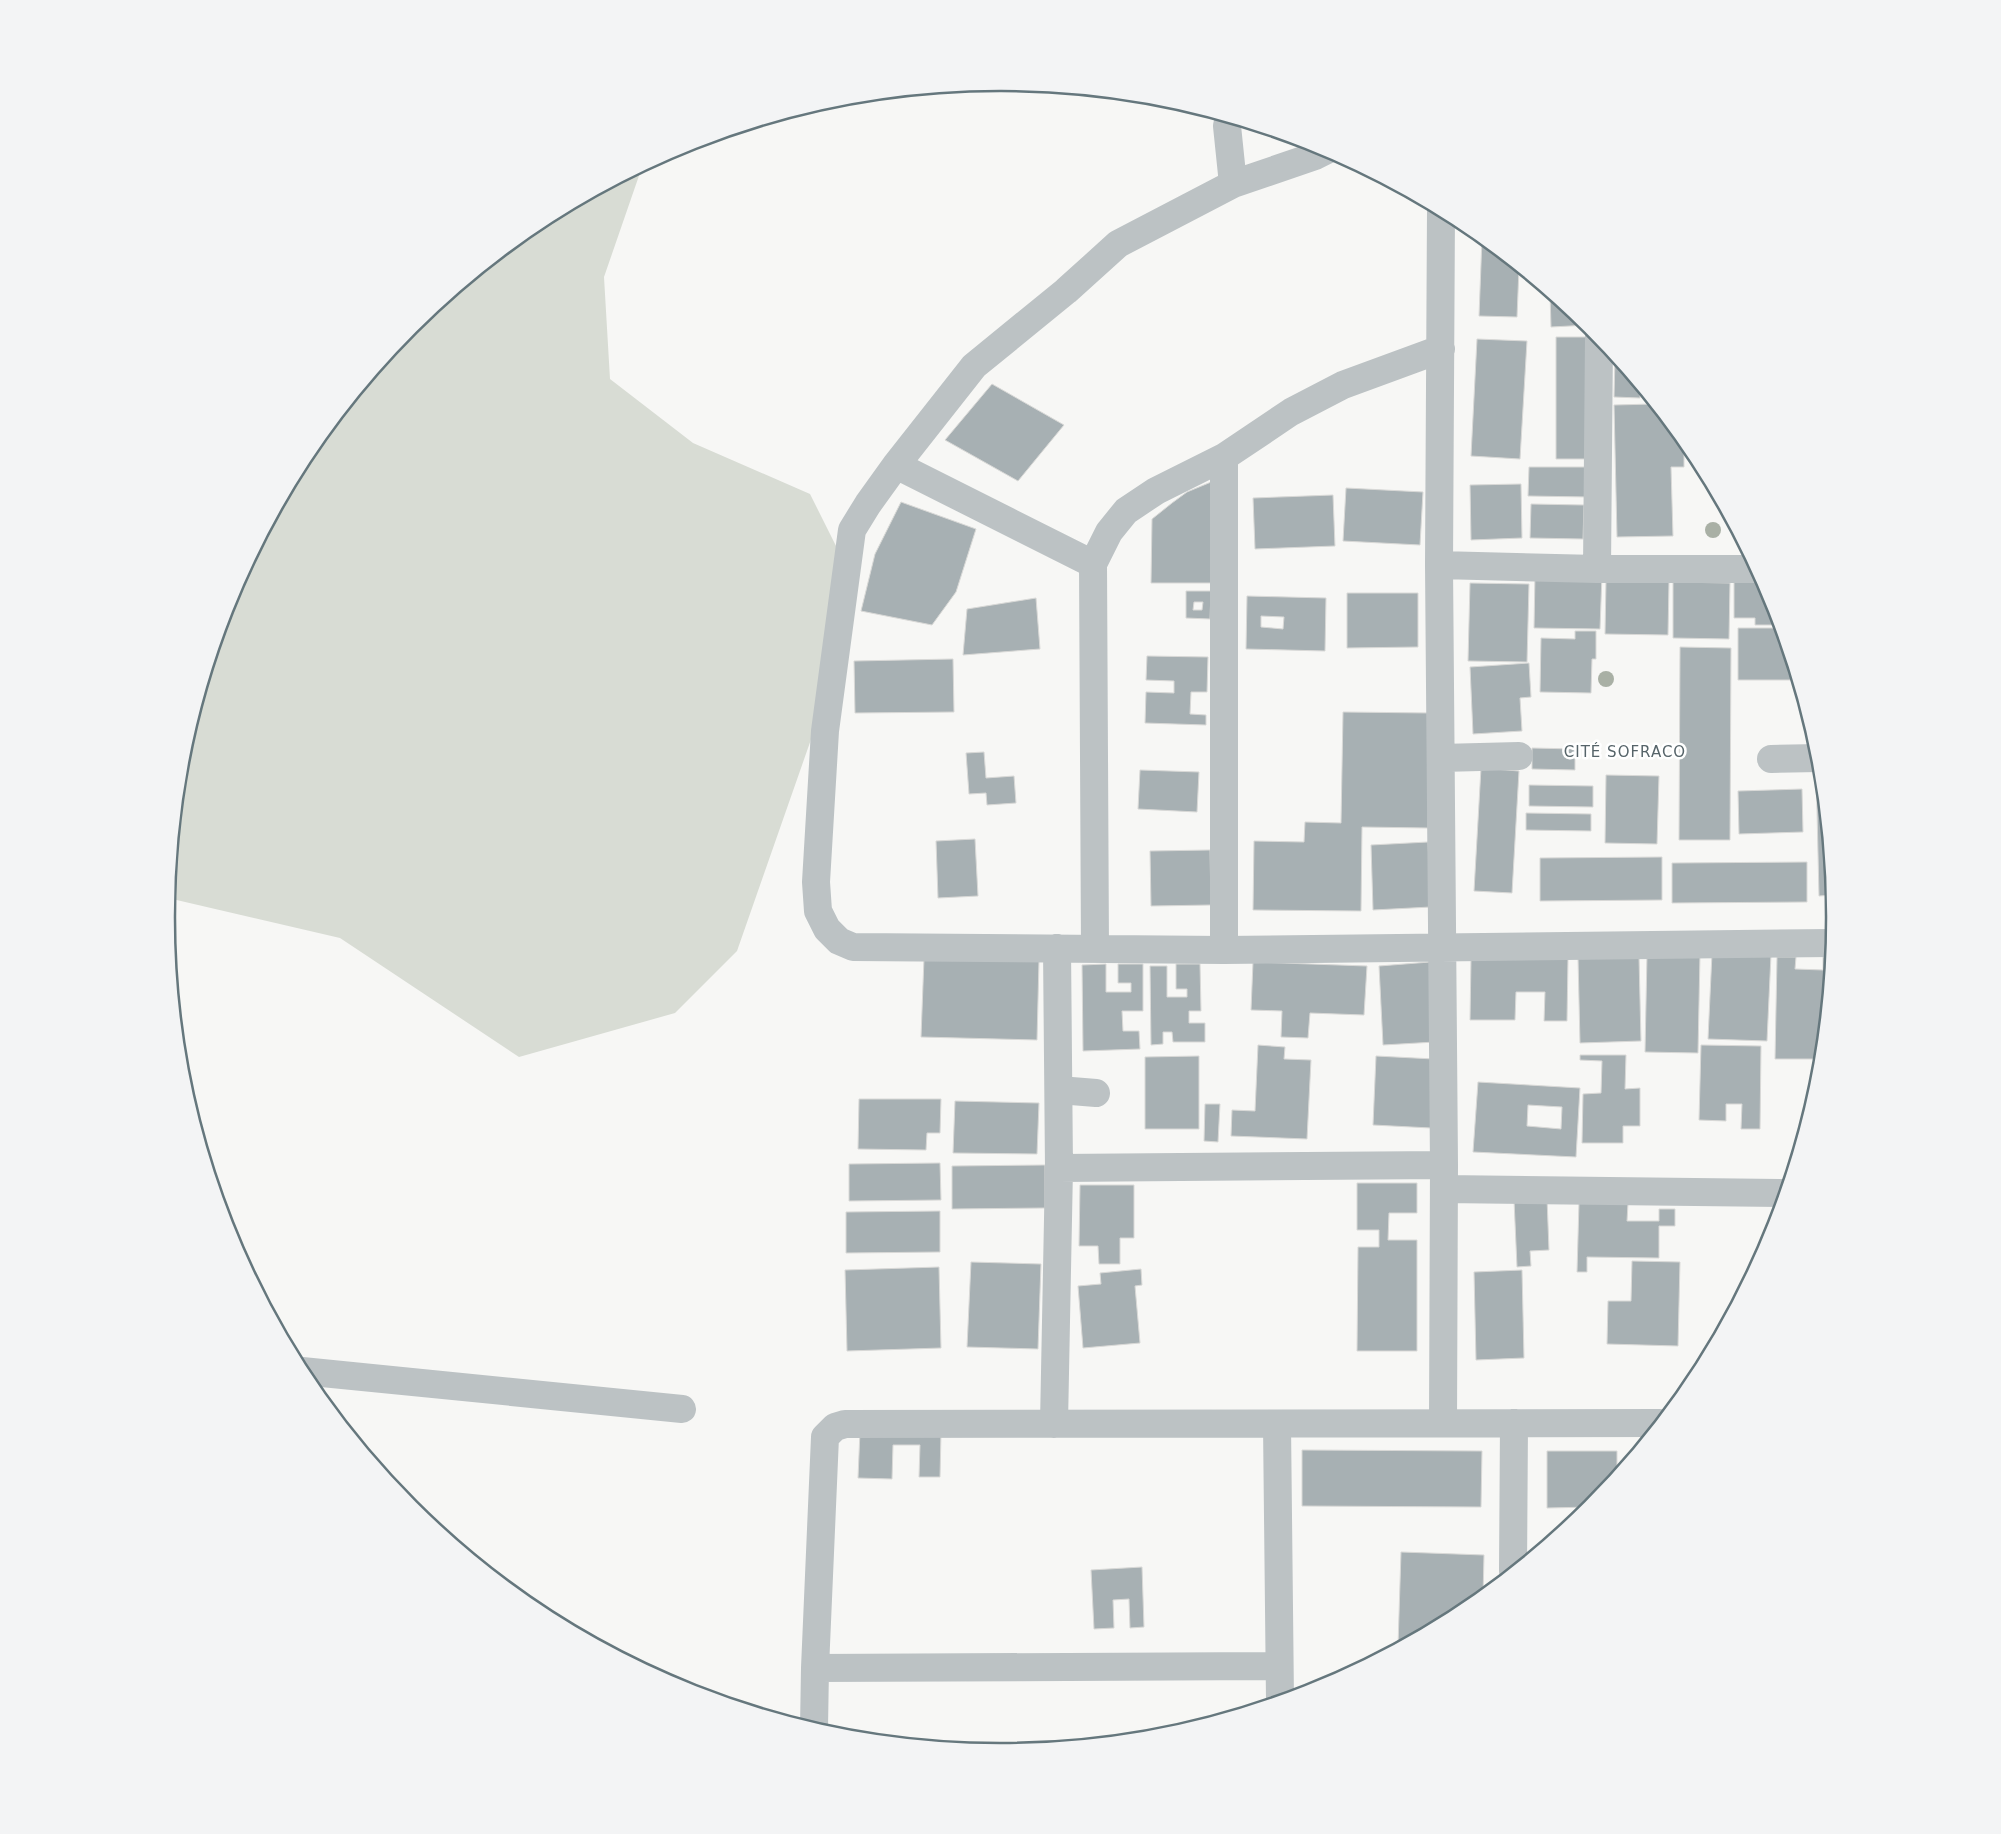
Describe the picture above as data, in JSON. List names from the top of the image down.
{
  "districts": ["CITÉ SOFRACO"]
}
